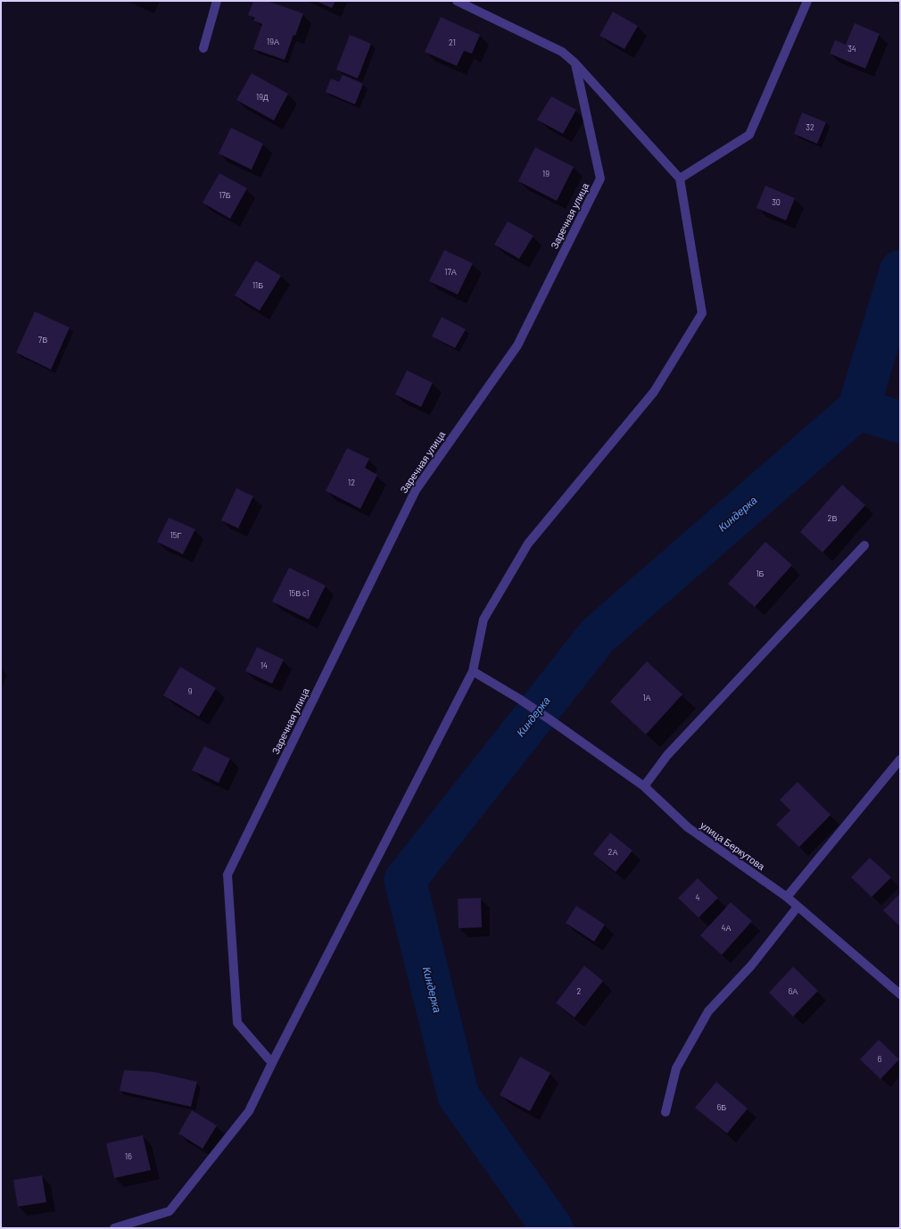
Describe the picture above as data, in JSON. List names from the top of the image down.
{
  "streets": {
    "street": ["Заречная улица", "улица Беркутова"]
  },
  "water": ["Киндерка"],
  "house_numbers": [
    "19А",
    "21",
    "34",
    "19Д",
    "32",
    "19",
    "17Б",
    "30",
    "17А",
    "11Б",
    "7В",
    "12",
    "2В",
    "15Г",
    "1Б",
    "15В с1",
    "14",
    "9",
    "1А",
    "2А",
    "4",
    "4А",
    "2",
    "6А",
    "6",
    "6Б",
    "16"
  ]
}
